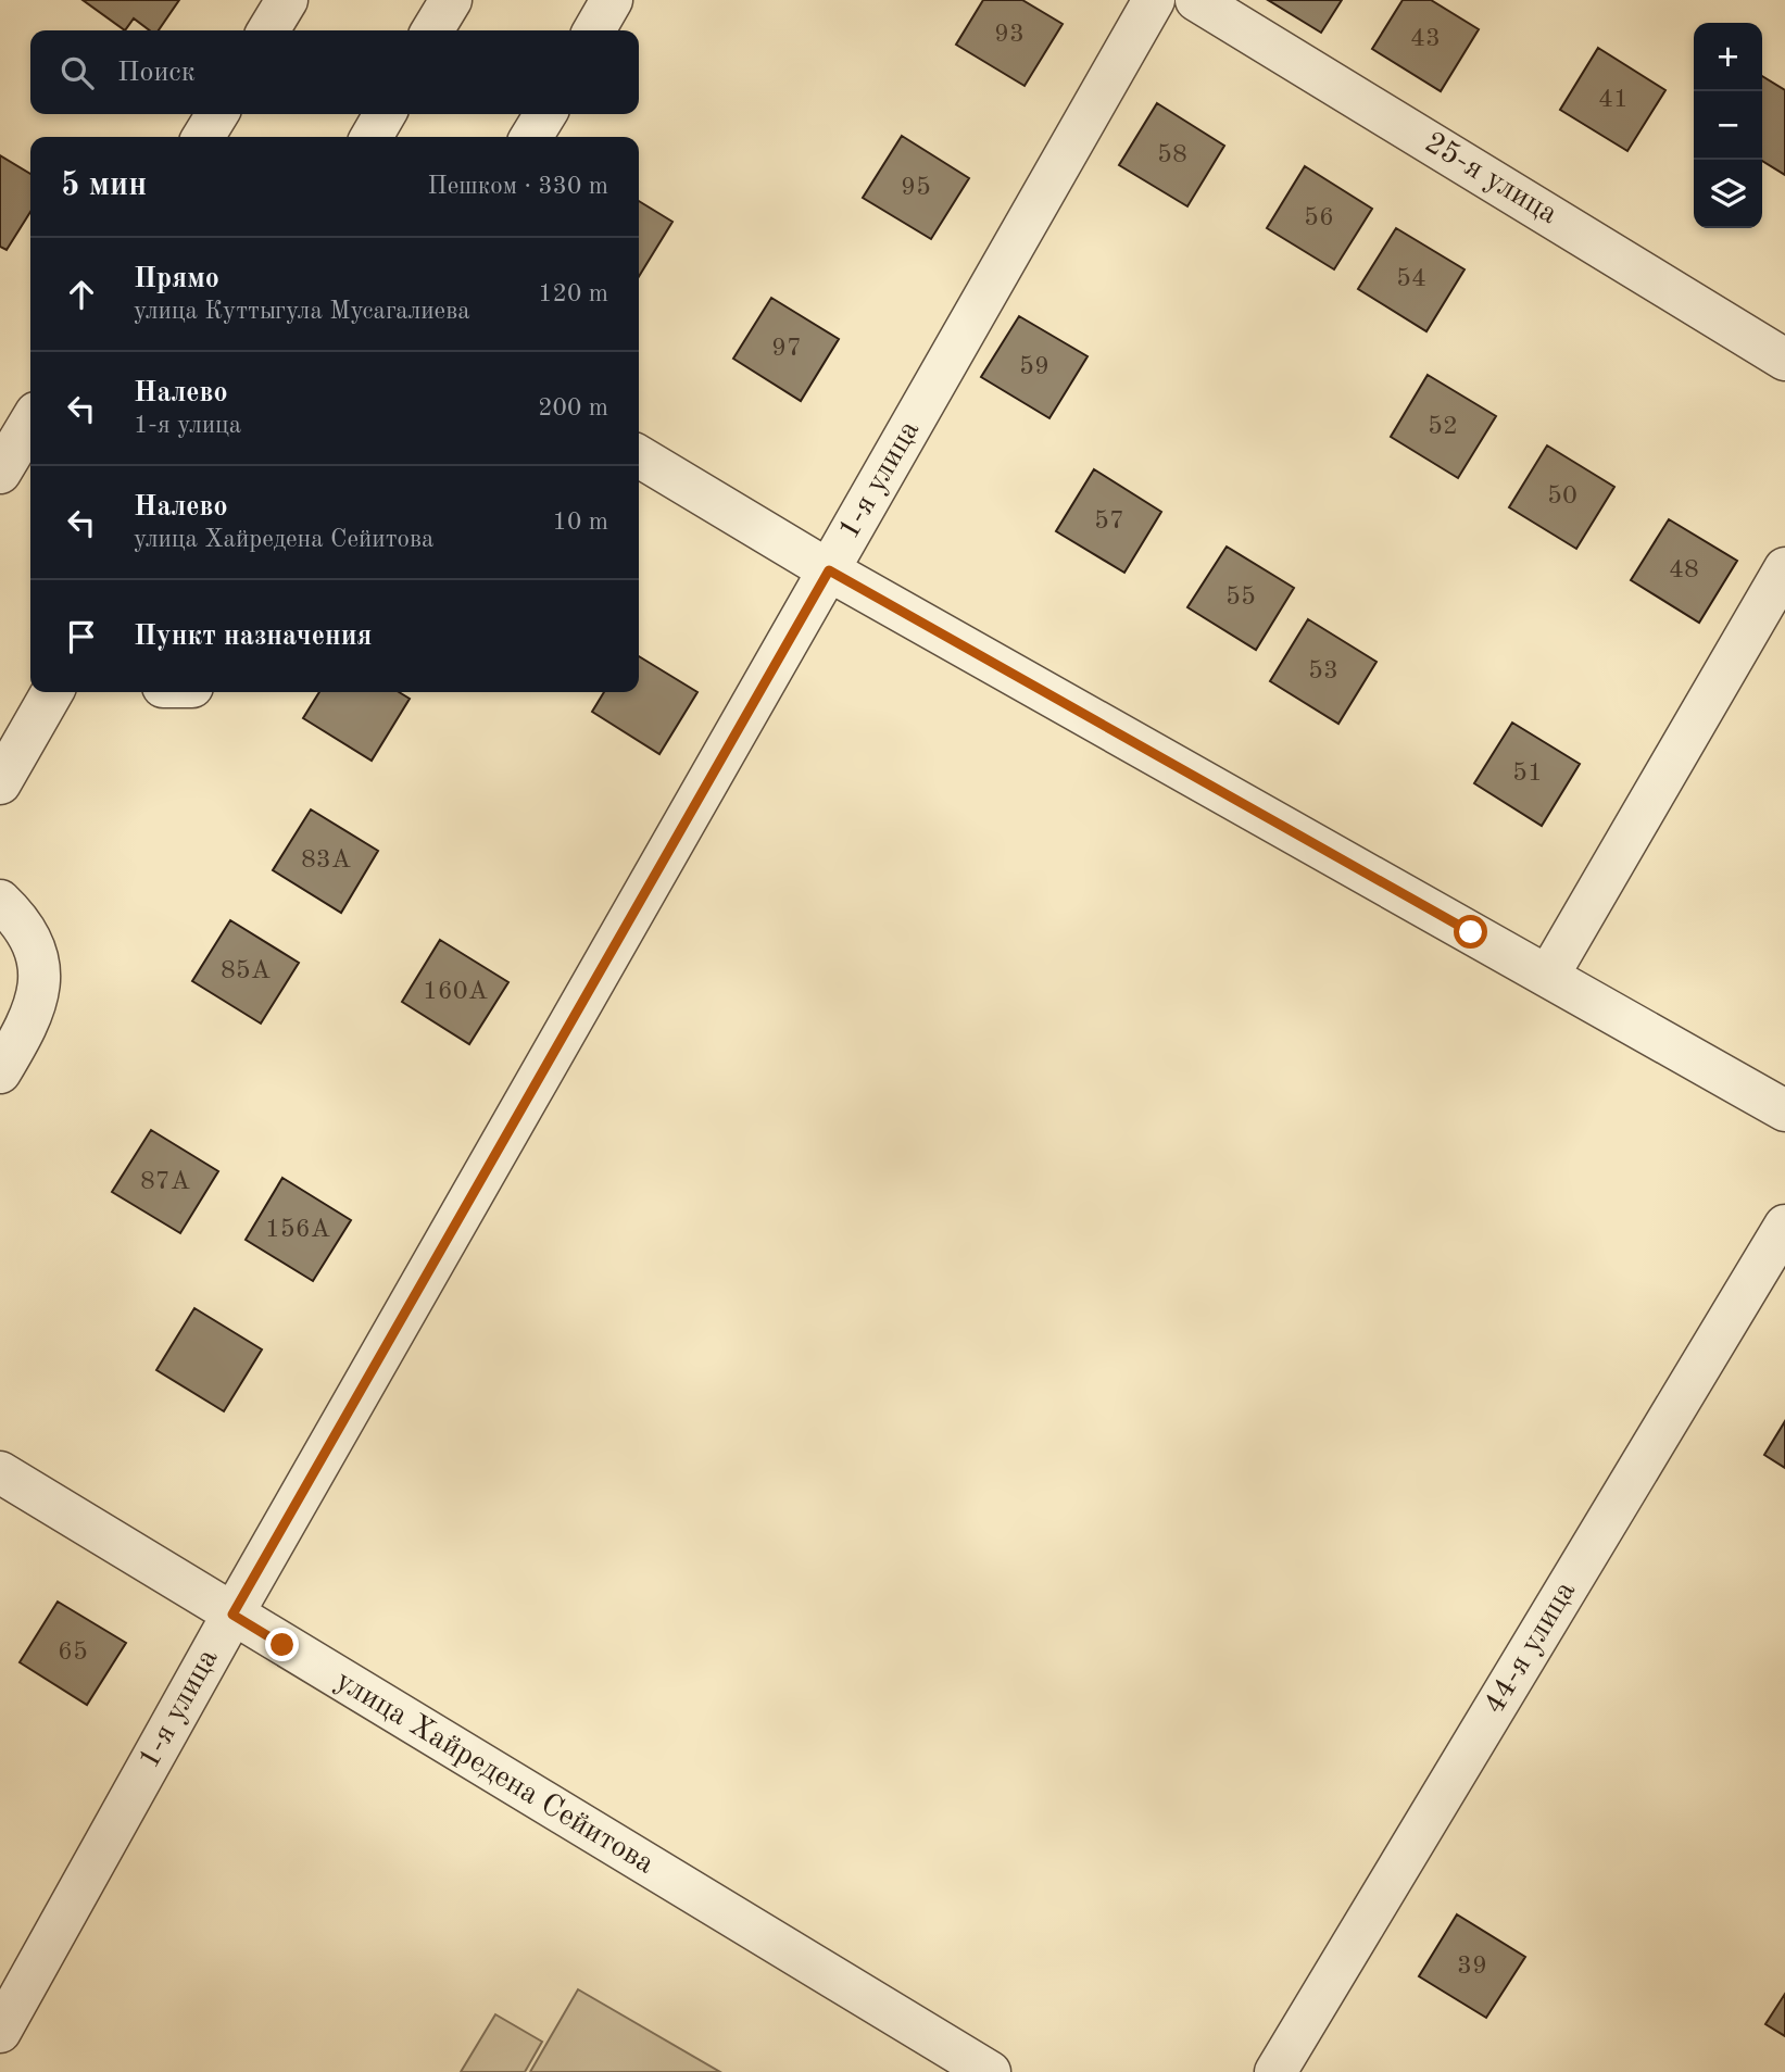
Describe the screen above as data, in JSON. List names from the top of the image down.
{
  "streets": {
    "street": [
      "25-я улица",
      "1-я улица",
      "44-я улица",
      "улица Хайредена Сейитова"
    ]
  },
  "crossings": [
    ["1-я улица", "улица Хайредена Сейитова"]
  ],
  "house_numbers": [
    "93",
    "43",
    "41",
    "58",
    "95",
    "56",
    "54",
    "97",
    "59",
    "52",
    "50",
    "57",
    "48",
    "55",
    "53",
    "51",
    "83А",
    "85А",
    "160А",
    "87А",
    "156А",
    "65",
    "39"
  ],
  "page": {
    "map_buttons": ["+", "−"],
    "search": "Поиск",
    "heading": ["5 мин", "Пешком · 330 m"],
    "list": [
      ["Прямо", "улица Куттыгула Мусагалиева", "120 m"],
      ["Налево", "1-я улица", "200 m"],
      ["Налево", "улица Хайредена Сейитова", "10 m"],
      "Пункт назначения"
    ]
  }
}
